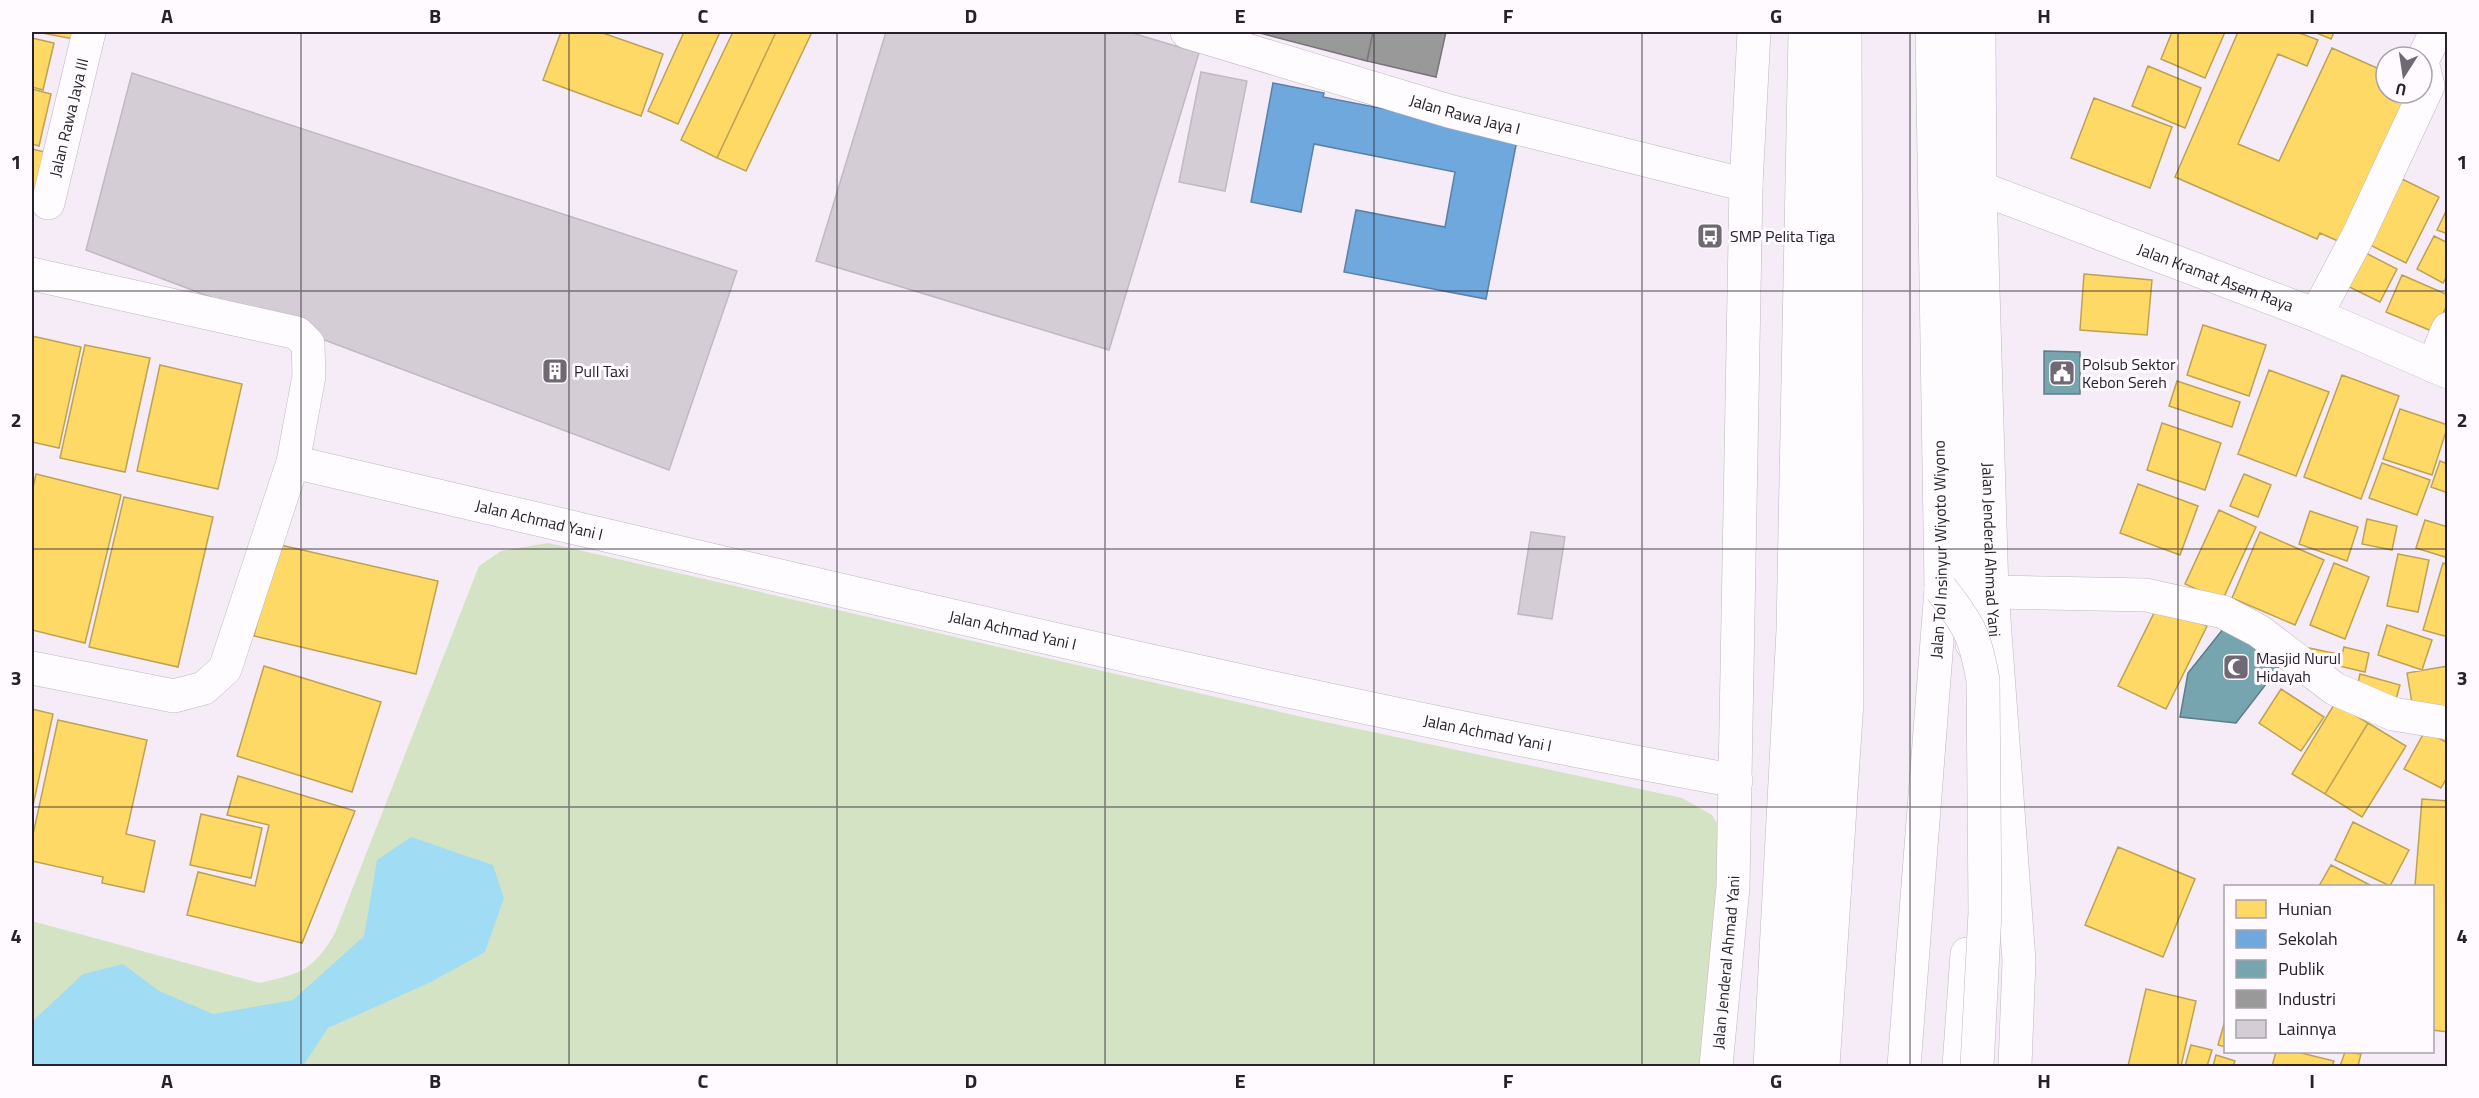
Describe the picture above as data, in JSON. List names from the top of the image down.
{
  "streets": {
    "main road": [
      "Jalan Rawa Jaya I",
      "Jalan Rawa Jaya III",
      "Jalan Kramat Asem Raya",
      "Jalan Achmad Yani I",
      "Jalan Jenderal Ahmad Yani",
      "Jalan Tol Insinyur Wiyoto Wiyono"
    ]
  },
  "crossings": [
    ["Jalan Rawa Jaya I", "Jalan Jenderal Ahmad Yani"],
    ["Jalan Kramat Asem Raya", "Jalan Jenderal Ahmad Yani"],
    ["Jalan Achmad Yani I", "Jalan Jenderal Ahmad Yani"]
  ],
  "places": {
    "bus stop": ["SMP Pelita Tiga"],
    "building": ["Pull Taxi"],
    "public building": ["Polsub Sektor Kebon Sereh"],
    "mosque": ["Masjid Nurul Hidayah"]
  },
  "legend": [
    "Hunian",
    "Sekolah",
    "Publik",
    "Industri",
    "Lainnya"
  ],
  "north": "bottom",
  "grid": {
    "columns": [
      "A",
      "B",
      "C",
      "D",
      "E",
      "F",
      "G",
      "H",
      "I"
    ],
    "rows": [
      "1",
      "2",
      "3",
      "4"
    ]
  }
}
